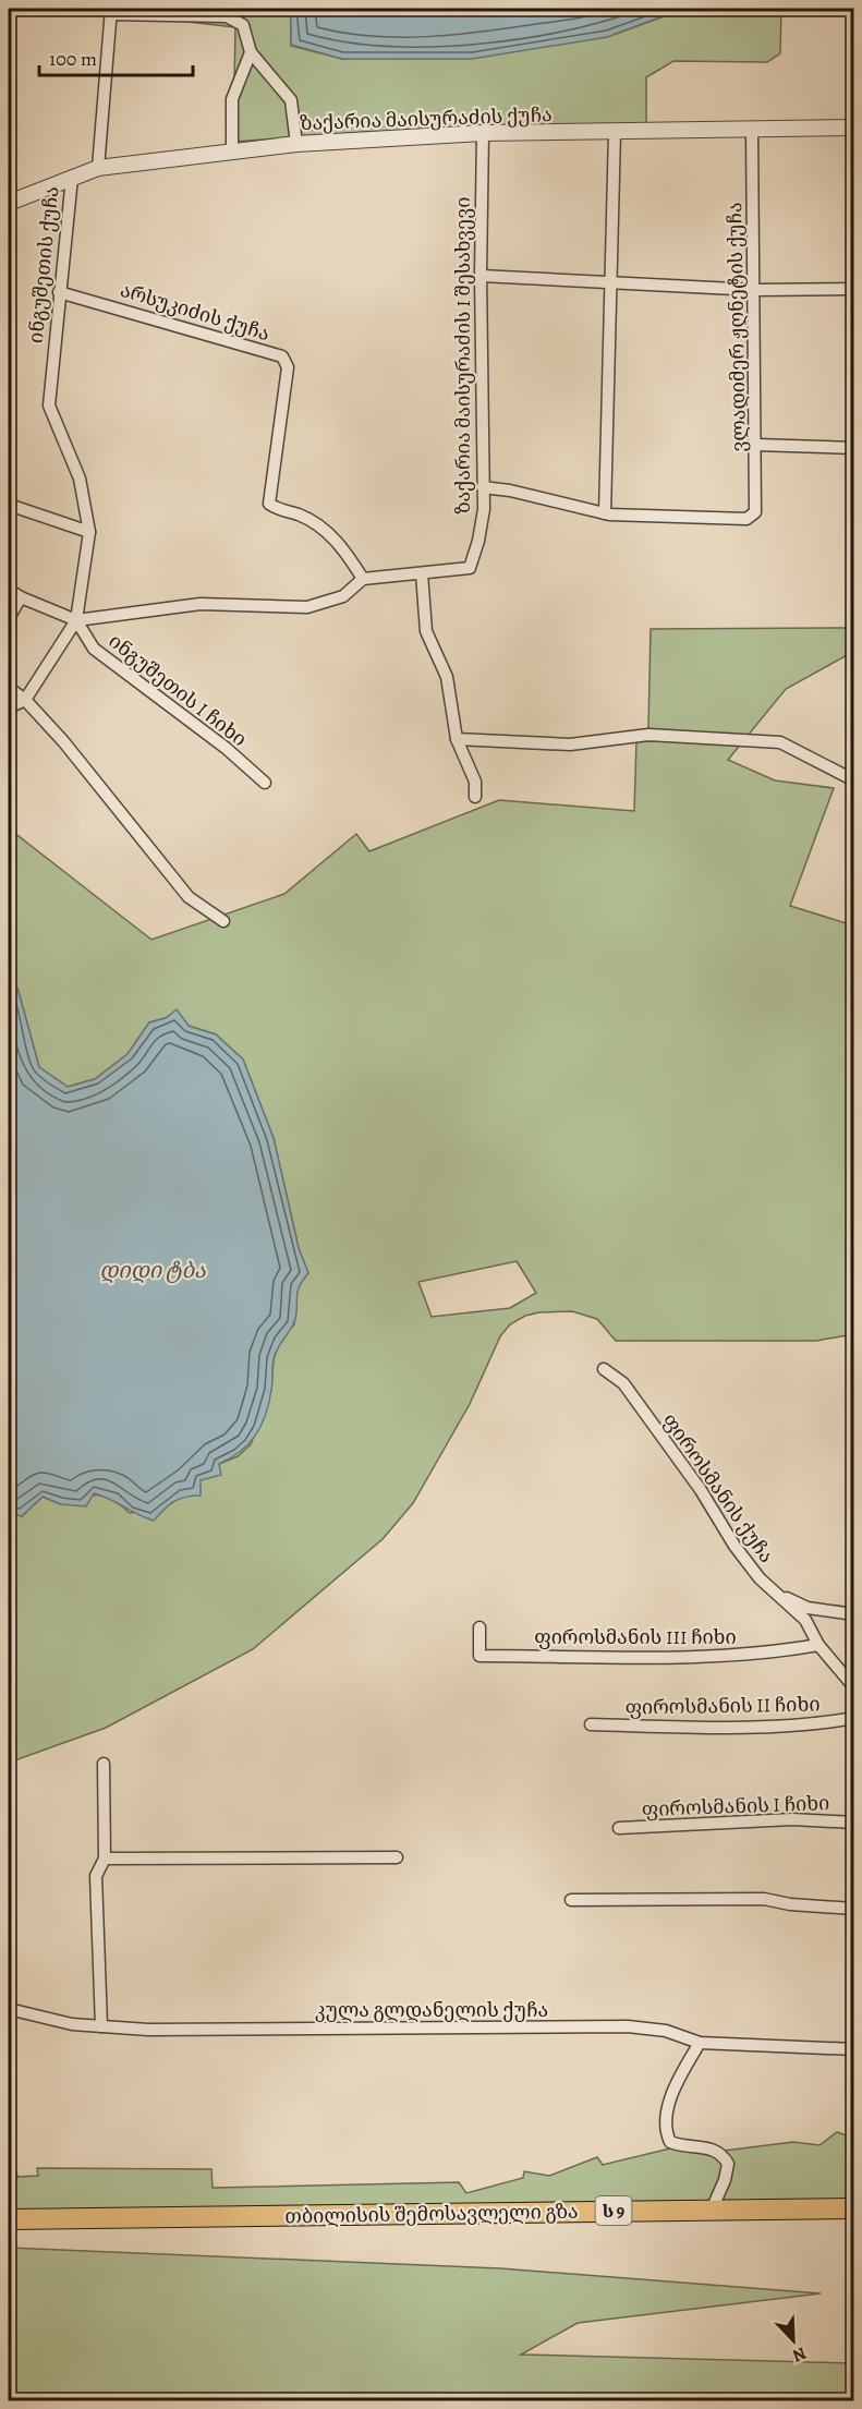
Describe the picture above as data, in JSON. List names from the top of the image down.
{
  "streets": {
    "highway": ["ს 9", "თბილისის შემოსავლელი გზა"],
    "street": [
      "ზაქარია მაისურაძის ქუჩა",
      "ინგუშეთის ქუჩა",
      "არსუკიძის ქუჩა",
      "ვლადიმერ ჟღნეტის ქუჩა",
      "ზაქარია მაისურაძის I შესახვევი",
      "ინგუშეთის I ჩიხი",
      "ფიროსმანის ქუჩა",
      "ფიროსმანის III ჩიხი",
      "ფიროსმანის II ჩიხი",
      "ფიროსმანის I ჩიხი",
      "კულა გლდანელის ქუჩა"
    ]
  },
  "crossings": [
    ["ზაქარია მაისურაძის ქუჩა", "ინგუშეთის ქუჩა"],
    ["ზაქარია მაისურაძის ქუჩა", "ვლადიმერ ჟღნეტის ქუჩა"],
    ["ზაქარია მაისურაძის ქუჩა", "ზაქარია მაისურაძის I შესახვევი"],
    ["ინგუშეთის ქუჩა", "არსუკიძის ქუჩა"],
    ["ინგუშეთის ქუჩა", "ინგუშეთის I ჩიხი"],
    ["ფიროსმანის ქუჩა", "ფიროსმანის III ჩიხი"]
  ],
  "water": ["დიდი ტბა"],
  "scale_bar": "100 m",
  "north": "bottom right"
}
